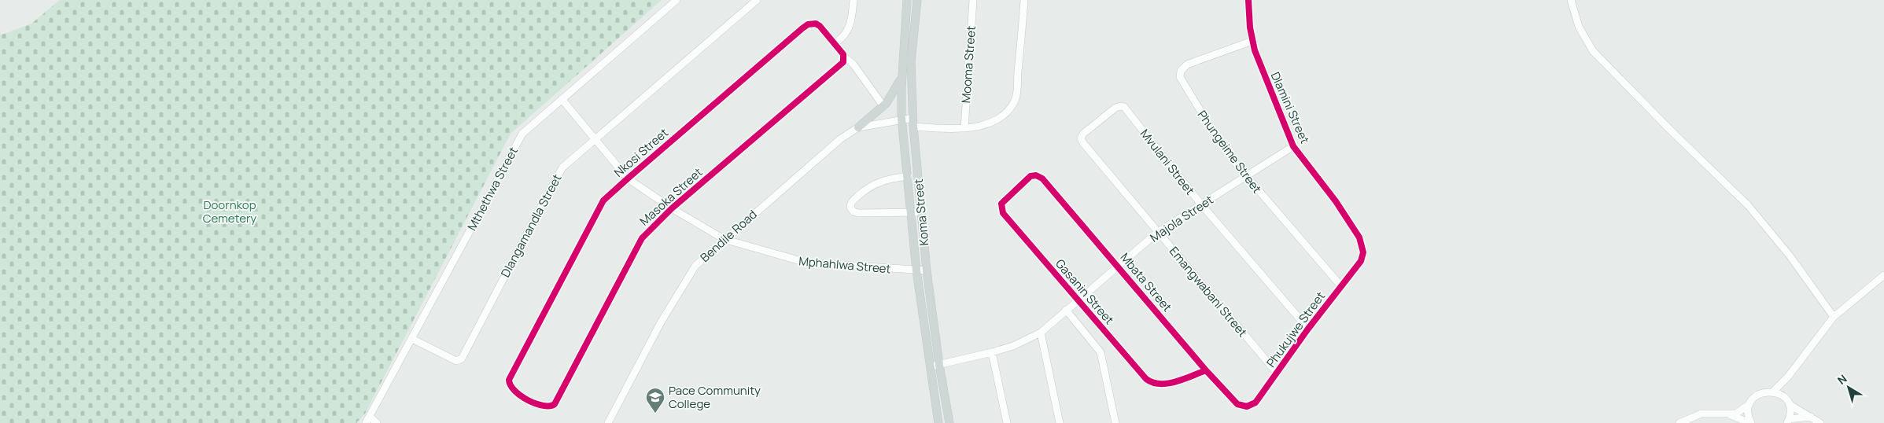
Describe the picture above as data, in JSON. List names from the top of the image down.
{
  "streets": {
    "main road": ["Koma Street"],
    "street": [
      "Mooma Street",
      "Dlamini Street",
      "Phungeime Street",
      "Nkosi Street",
      "Mvulani Street",
      "Mthethwa Street",
      "Masoka Street",
      "Majola Street",
      "Dlangamandla Street",
      "Bendile Road",
      "Mphahlwa Street",
      "Mbata Street",
      "Gasanin Street",
      "Emangwabani Street",
      "Phukujwe Street"
    ]
  },
  "crossings": [
    ["Dlamini Street", "Phungeime Street"],
    ["Dlamini Street", "Majola Street"],
    ["Dlamini Street", "Phukujwe Street"],
    ["Phungeime Street", "Majola Street"],
    ["Phungeime Street", "Phukujwe Street"],
    ["Nkosi Street", "Masoka Street"],
    ["Nkosi Street", "Mphahlwa Street"],
    ["Mvulani Street", "Majola Street"],
    ["Mvulani Street", "Emangwabani Street"],
    ["Mvulani Street", "Phukujwe Street"],
    ["Mthethwa Street", "Dlangamandla Street"],
    ["Mthethwa Street", "Mphahlwa Street"],
    ["Masoka Street", "Mphahlwa Street"],
    ["Koma Street", "Majola Street"],
    ["Koma Street", "Bendile Road"],
    ["Koma Street", "Mphahlwa Street"],
    ["Majola Street", "Mbata Street"],
    ["Majola Street", "Gasanin Street"],
    ["Majola Street", "Emangwabani Street"],
    ["Dlangamandla Street", "Mphahlwa Street"],
    ["Bendile Road", "Mphahlwa Street"],
    ["Mbata Street", "Gasanin Street"],
    ["Mbata Street", "Phukujwe Street"],
    ["Emangwabani Street", "Phukujwe Street"]
  ],
  "parks": ["Doornkop Cemetery"],
  "places": {
    "school or university": ["Pace Community College"]
  },
  "north": "top left"
}
